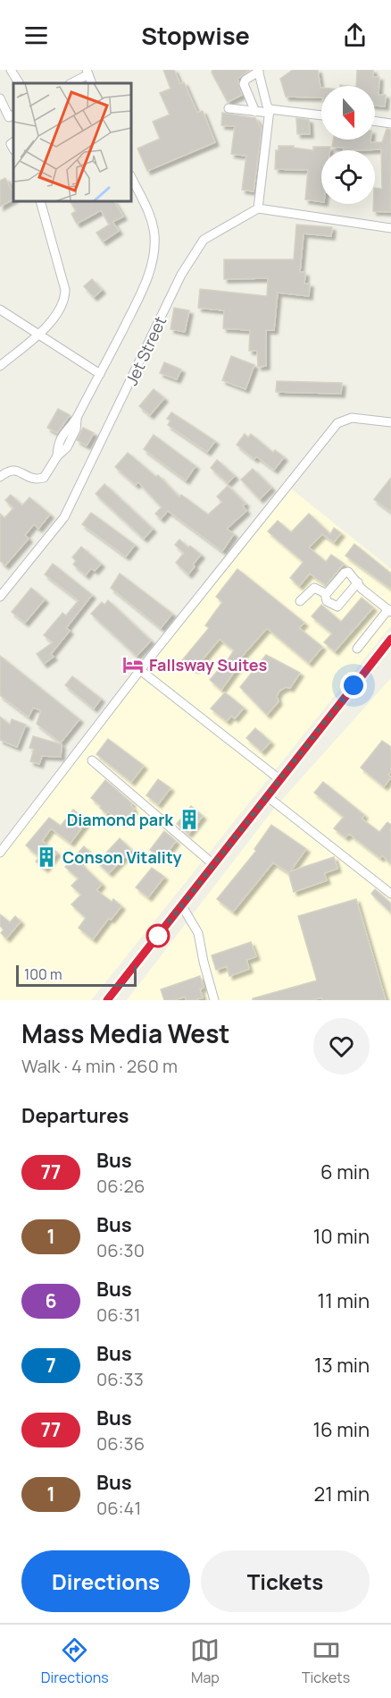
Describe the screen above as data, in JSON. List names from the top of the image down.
{
  "streets": {
    "street": ["Jet Street"]
  },
  "places": {
    "hotel": ["Fallsway Suites"],
    "building": ["Diamond park", "Conson Vitality"]
  },
  "lines": ["bus line 77"],
  "scale_bar": "100 m",
  "north": "bottom",
  "page": {
    "header": "Stopwise",
    "scale": "100 m",
    "heading": [
      ["Mass Media West", "Walk · 4 min · 260 m"],
      "Departures"
    ],
    "list": [
      {
        "mark": "77",
        "name": "Bus",
        "note": "06:26",
        "value": "6 min"
      },
      {
        "mark": "1",
        "name": "Bus",
        "note": "06:30",
        "value": "10 min"
      },
      {
        "mark": "6",
        "name": "Bus",
        "note": "06:31",
        "value": "11 min"
      },
      {
        "mark": "7",
        "name": "Bus",
        "note": "06:33",
        "value": "13 min"
      },
      {
        "mark": "77",
        "name": "Bus",
        "note": "06:36",
        "value": "16 min"
      },
      {
        "mark": "1",
        "name": "Bus",
        "note": "06:41",
        "value": "21 min"
      }
    ],
    "buttons": ["Directions", "Tickets"],
    "tabs": ["Directions", "Map", "Tickets"]
  }
}
